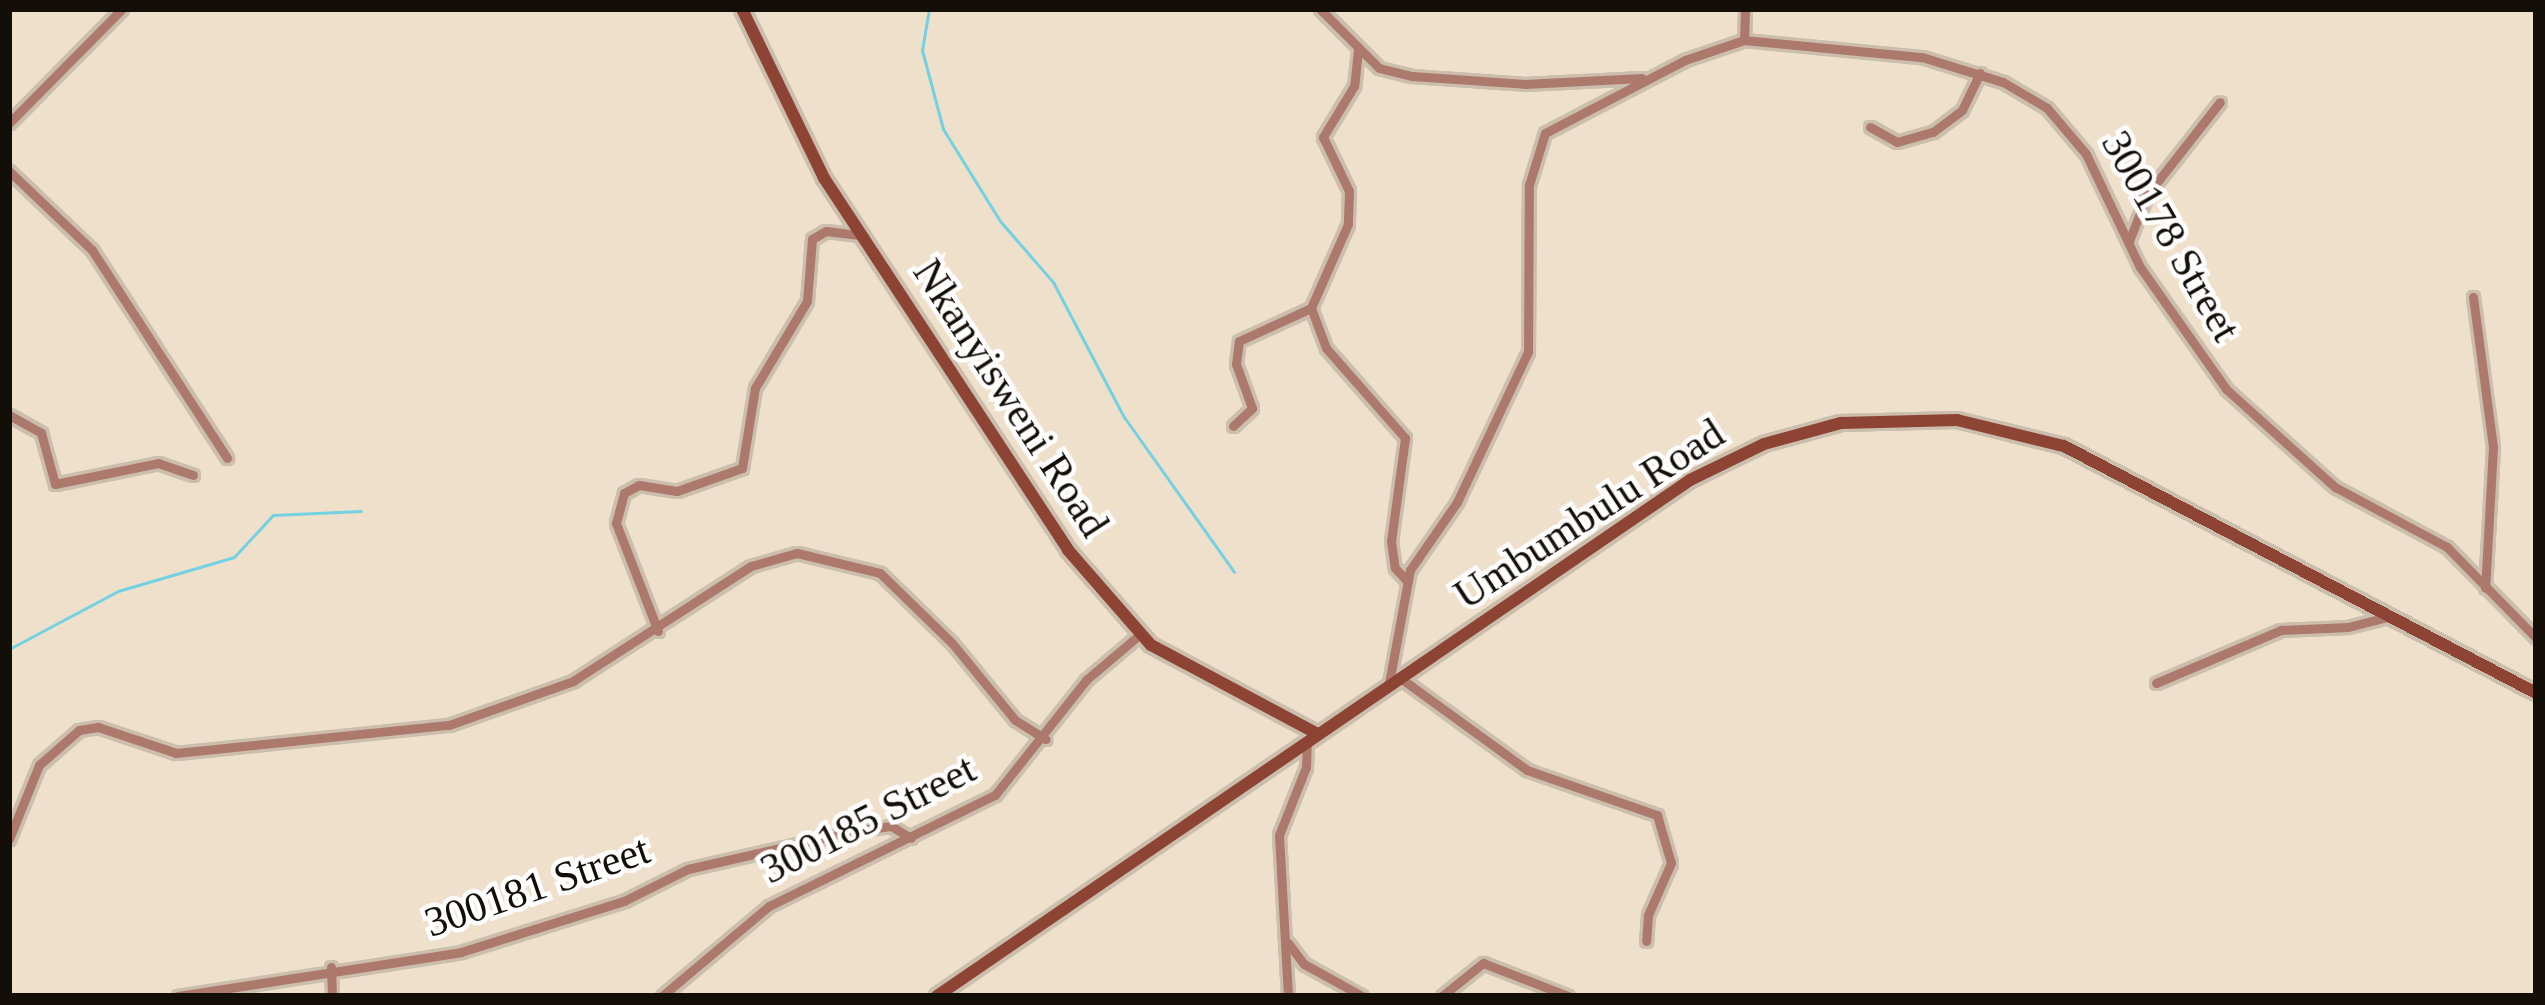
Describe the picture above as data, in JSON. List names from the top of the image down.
{
  "streets": {
    "main road": ["Nkanyisweni Road", "Umbumbulu Road"],
    "street": ["300178 Street", "300185 Street", "300181 Street"]
  },
  "crossings": [
    ["Nkanyisweni Road", "Umbumbulu Road"],
    ["Nkanyisweni Road", "300185 Street"],
    ["300185 Street", "300181 Street"]
  ]
}
